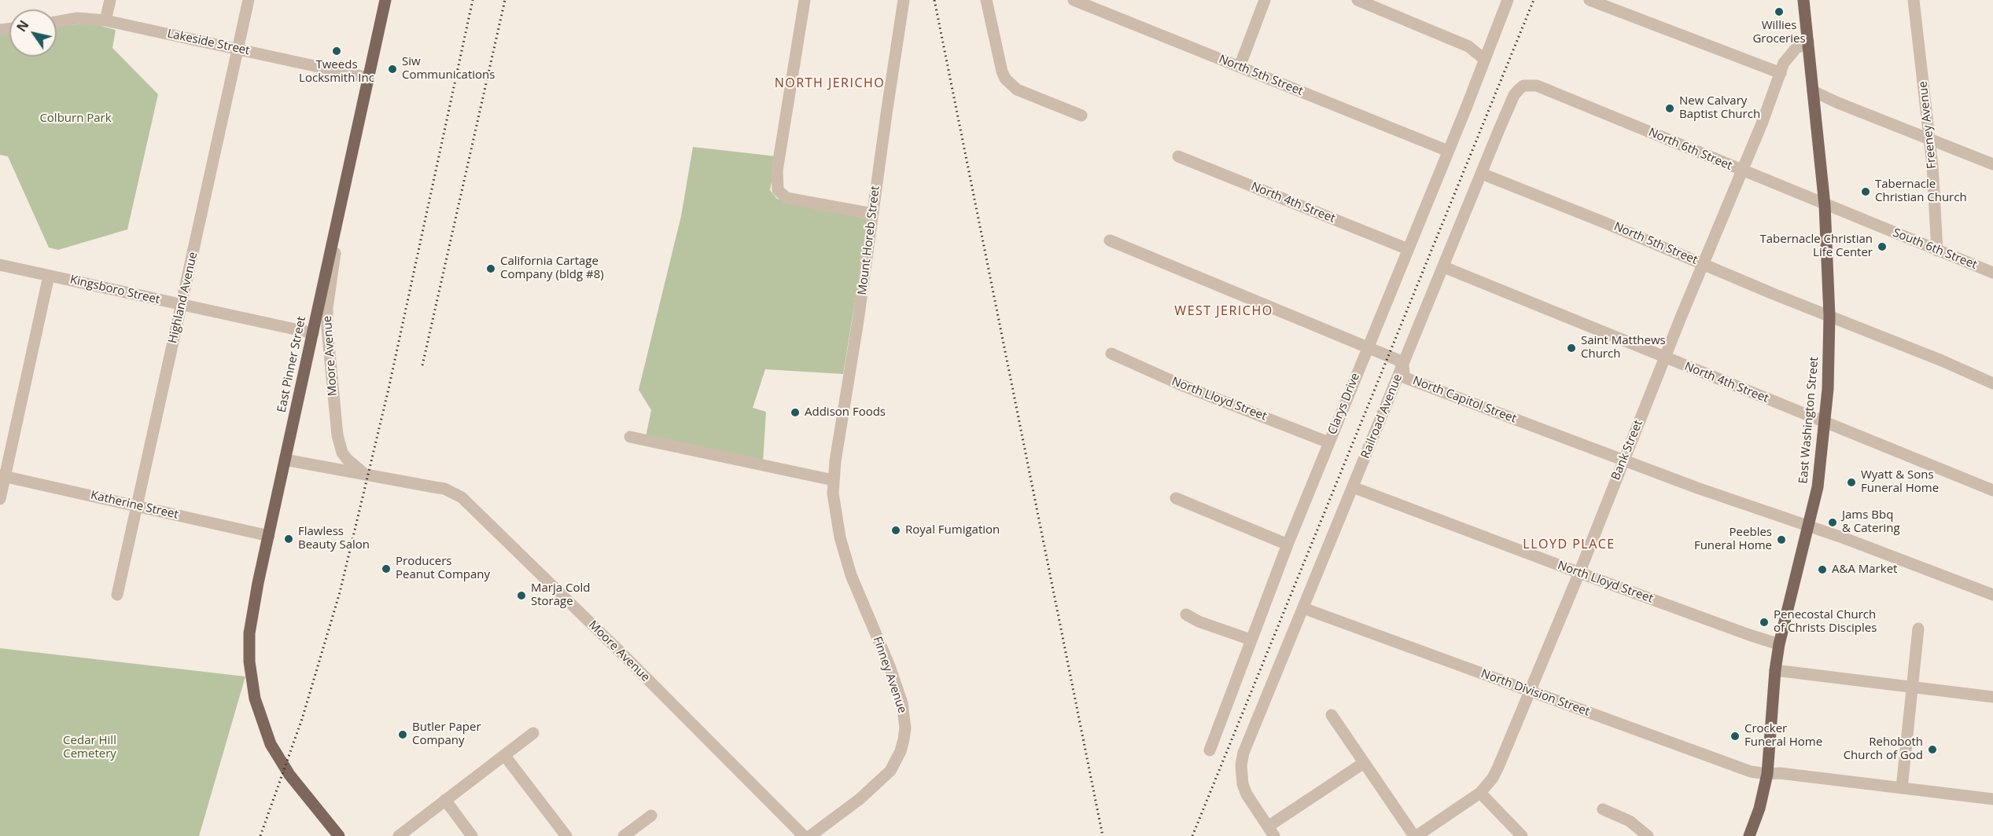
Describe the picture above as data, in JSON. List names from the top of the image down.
{
  "streets": {
    "main road": ["East Pinner Street", "East Washington Street"],
    "street": [
      "Lakeside Street",
      "North 5th Street",
      "Freeney Avenue",
      "North 6th Street",
      "North 4th Street",
      "Mount Horeb Street",
      "South 6th Street",
      "Kingsboro Street",
      "Highland Avenue",
      "Moore Avenue",
      "North Lloyd Street",
      "North Capitol Street",
      "Clarys Drive",
      "Railroad Avenue",
      "Bank Street",
      "Katherine Street",
      "Finney Avenue",
      "North Division Street"
    ]
  },
  "crossings": [
    ["Lakeside Street", "Highland Avenue"],
    ["Lakeside Street", "East Pinner Street"],
    ["North 5th Street", "Clarys Drive"],
    ["North 5th Street", "Railroad Avenue"],
    ["North 5th Street", "East Washington Street"],
    ["North 5th Street", "Bank Street"],
    ["Freeney Avenue", "South 6th Street"],
    ["North 6th Street", "South 6th Street"],
    ["North 6th Street", "Railroad Avenue"],
    ["North 6th Street", "East Washington Street"],
    ["North 6th Street", "Bank Street"],
    ["North 4th Street", "Clarys Drive"],
    ["North 4th Street", "Railroad Avenue"],
    ["North 4th Street", "East Washington Street"],
    ["North 4th Street", "Bank Street"],
    ["Mount Horeb Street", "Finney Avenue"],
    ["South 6th Street", "East Washington Street"],
    ["Kingsboro Street", "Highland Avenue"],
    ["Kingsboro Street", "East Pinner Street"],
    ["Highland Avenue", "Katherine Street"],
    ["Moore Avenue", "East Pinner Street"],
    ["East Pinner Street", "Katherine Street"],
    ["North Lloyd Street", "Clarys Drive"],
    ["North Lloyd Street", "Railroad Avenue"],
    ["North Lloyd Street", "East Washington Street"],
    ["North Lloyd Street", "Bank Street"],
    ["North Capitol Street", "Clarys Drive"],
    ["North Capitol Street", "Railroad Avenue"],
    ["North Capitol Street", "East Washington Street"],
    ["North Capitol Street", "Bank Street"],
    ["Railroad Avenue", "North Division Street"],
    ["East Washington Street", "Bank Street"],
    ["East Washington Street", "North Division Street"],
    ["Bank Street", "North Division Street"]
  ],
  "districts": ["NORTH JERICHO", "WEST JERICHO", "LLOYD PLACE"],
  "parks": ["Colburn Park", "Cedar Hill Cemetery"],
  "places": [
    "Willies Groceries",
    "Tweeds Locksmith Inc",
    "Siw Communications",
    "New Calvary Baptist Church",
    "Tabernacle Christian Church",
    "Tabernacle Christian Life Center",
    "California Cartage Company (bldg #8)",
    "Saint Matthews Church",
    "Addison Foods",
    "Wyatt & Sons Funeral Home",
    "Jams Bbq & Catering",
    "Royal Fumigation",
    "Flawless Beauty Salon",
    "Peebles Funeral Home",
    "Producers Peanut Company",
    "A&A Market",
    "Marja Cold Storage",
    "Penecostal Church of Christs Disciples",
    "Butler Paper Company",
    "Crocker Funeral Home",
    "Rehoboth Church of God"
  ],
  "north": "top left"
}
